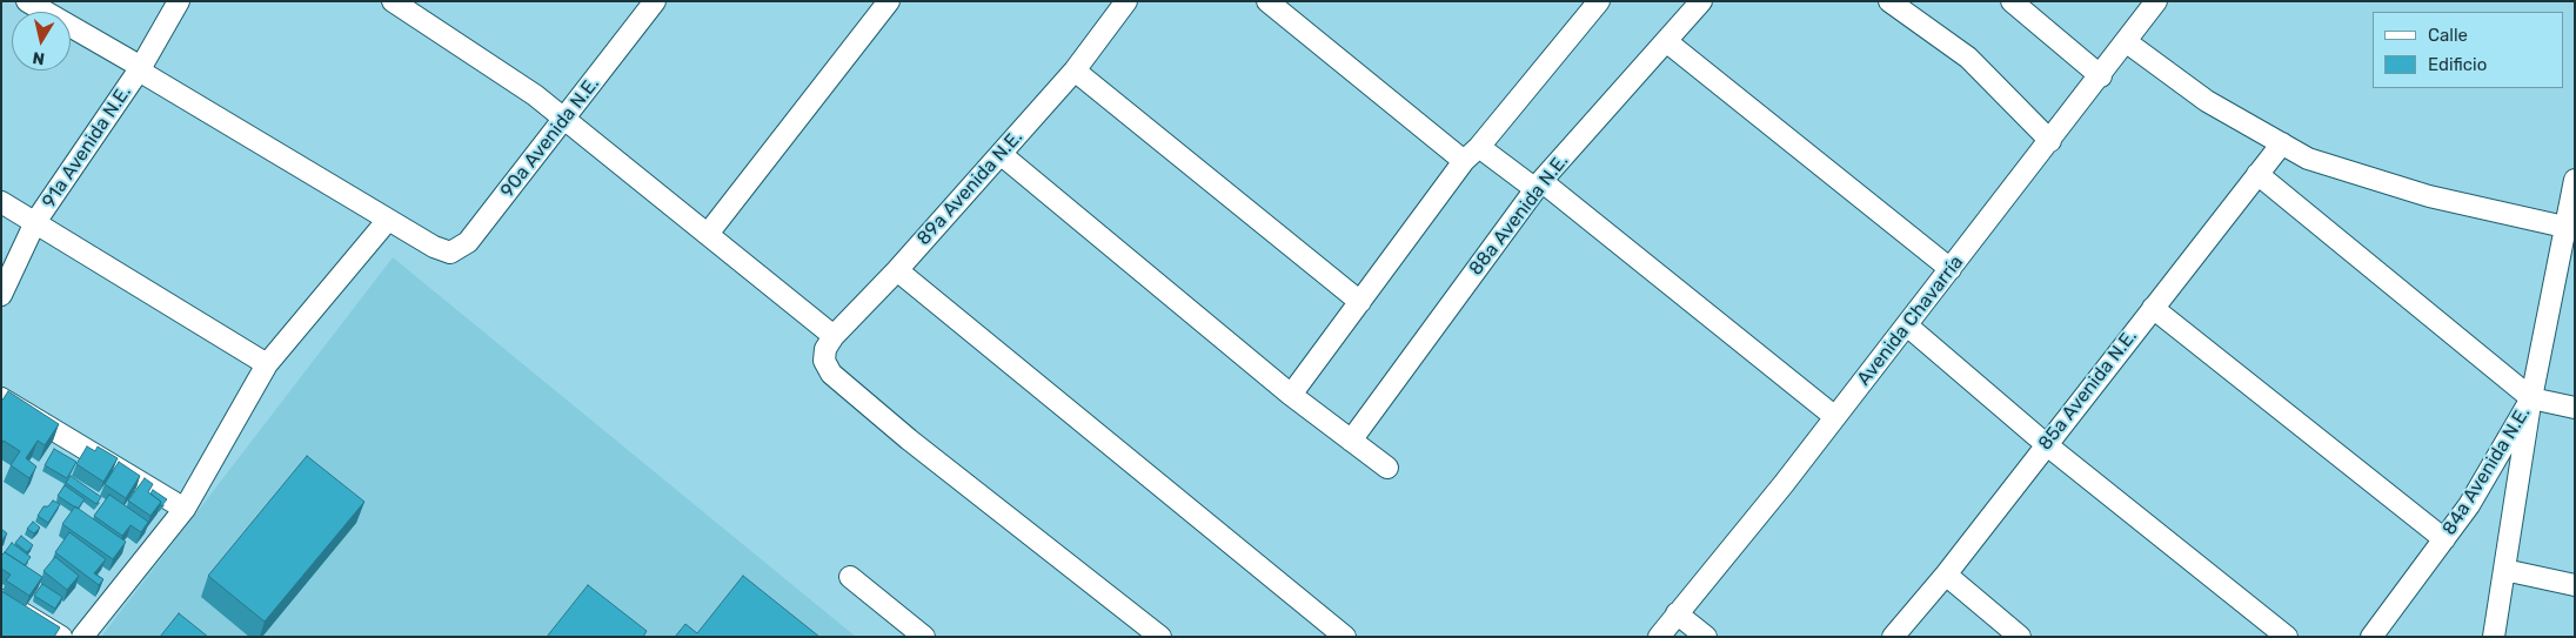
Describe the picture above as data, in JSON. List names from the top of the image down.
{
  "streets": {
    "street": [
      "90a Avenida N.E.",
      "91a Avenida N.E.",
      "89a Avenida N.E.",
      "88a Avenida N.E.",
      "Avenida Chavarría",
      "85a Avenida N.E.",
      "84a Avenida N.E."
    ]
  },
  "legend": ["Calle", "Edificio"],
  "north": "bottom"
}
